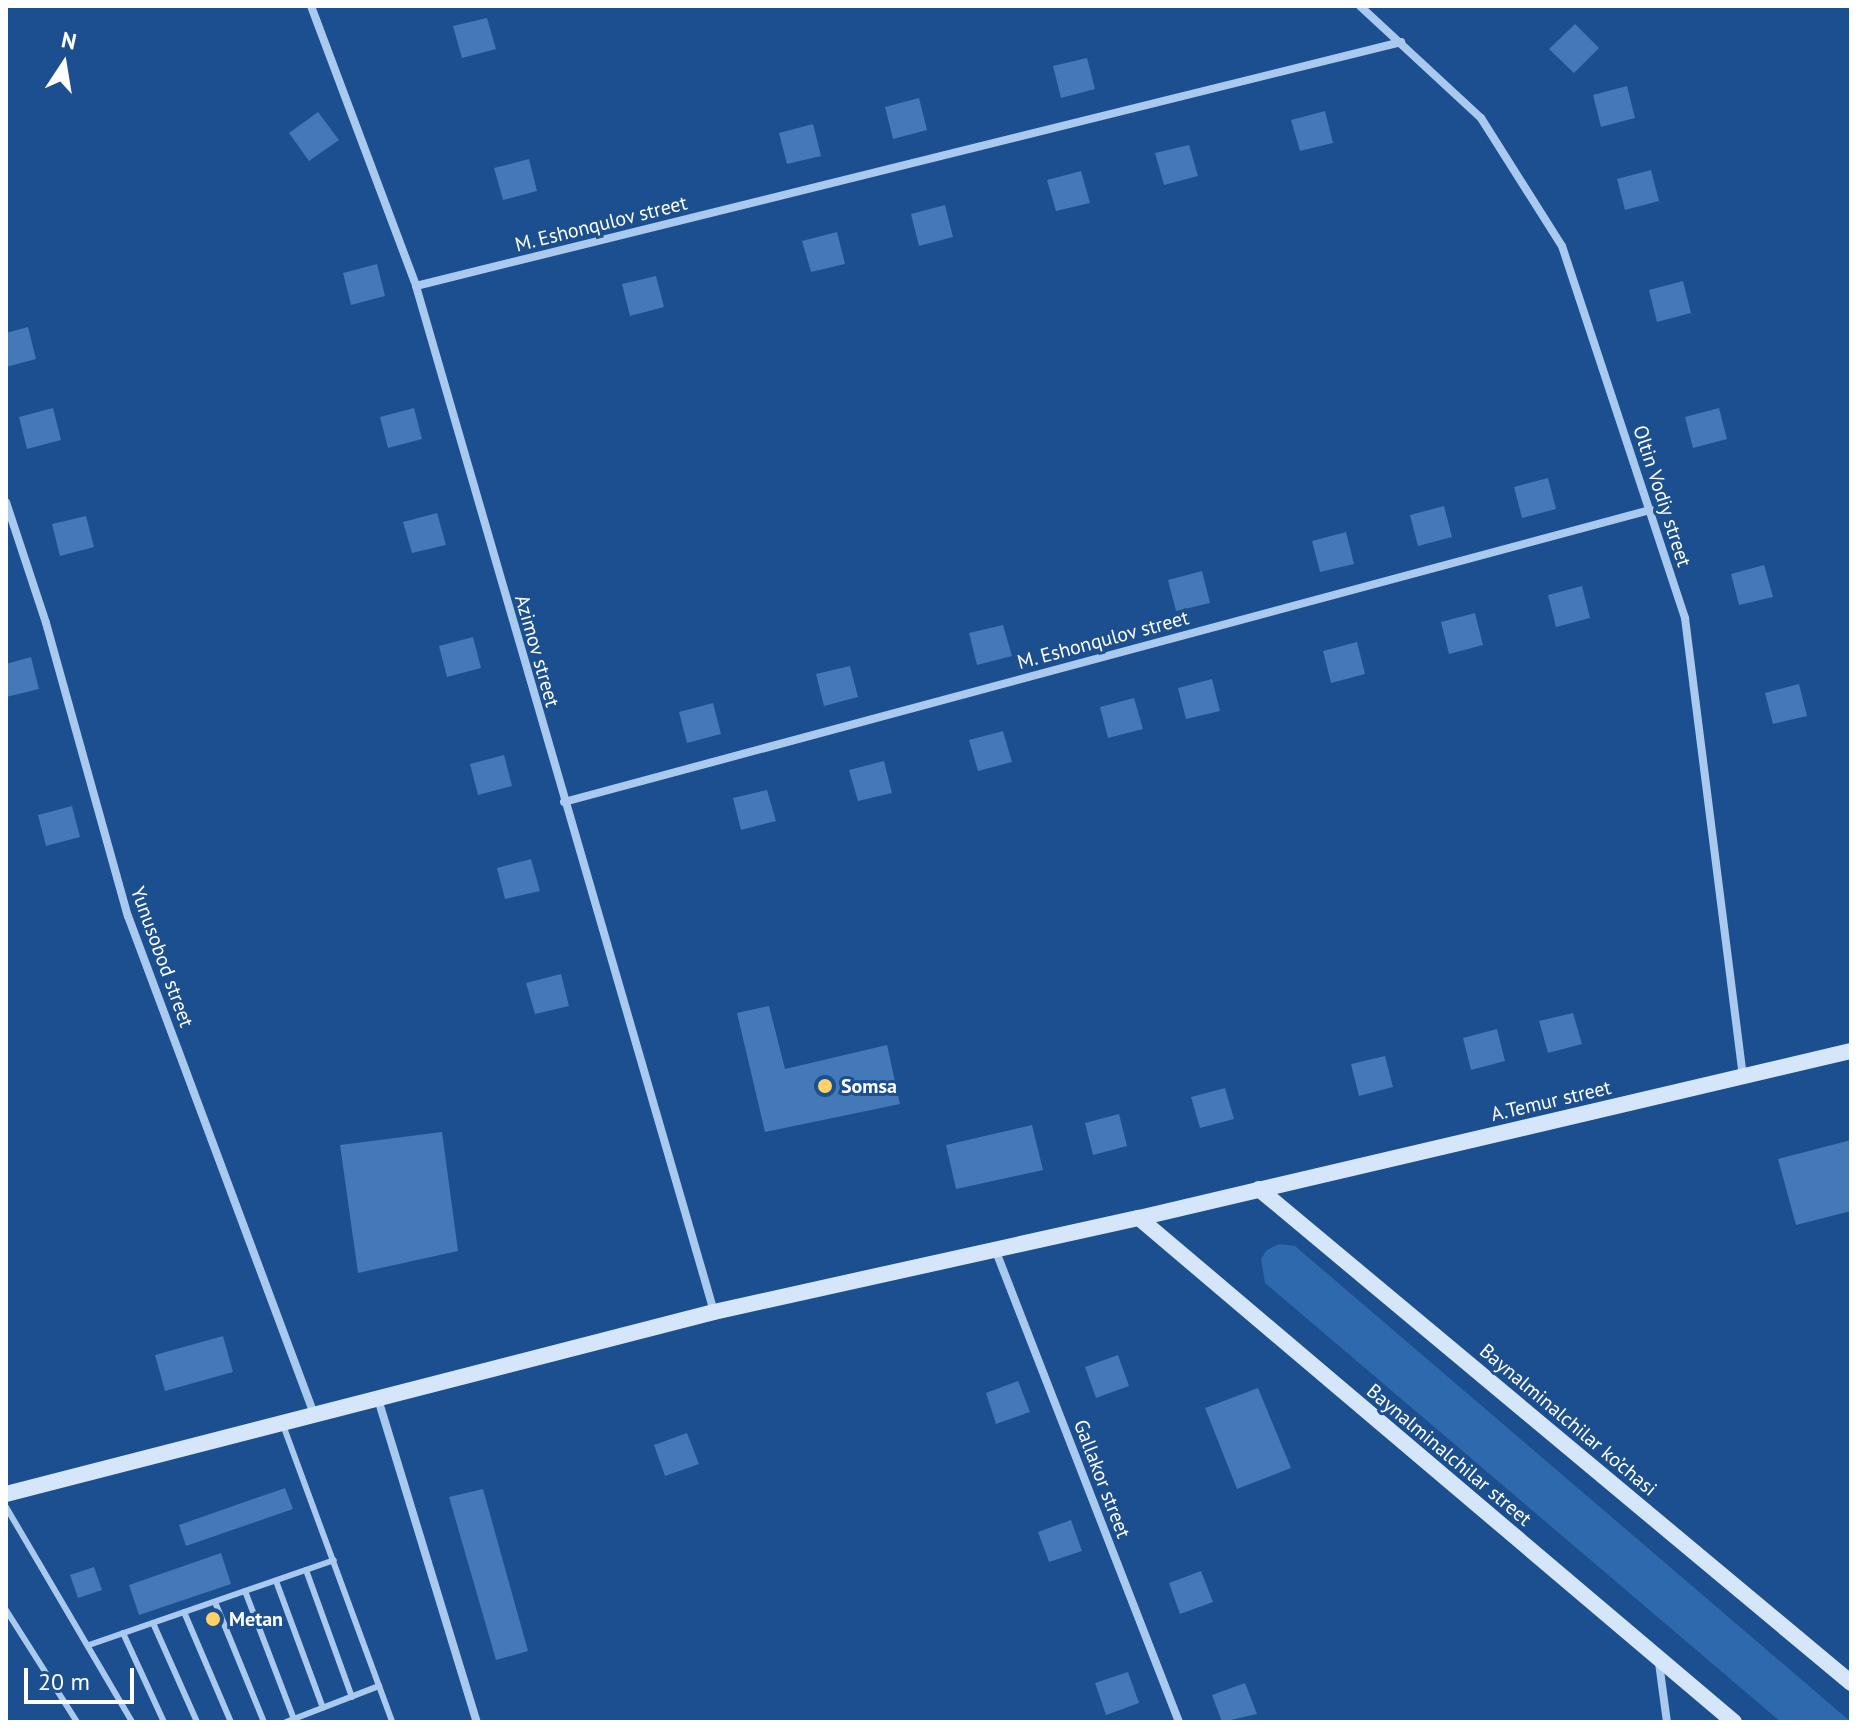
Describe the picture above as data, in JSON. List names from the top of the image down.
{
  "streets": {
    "main road": ["A.Temur street", "Baynalminalchilar ko’chasi", "Baynalminalchilar street"],
    "street": [
      "M. Eshonqulov street",
      "Oltin Vodiy street",
      "Azimov street",
      "Yunusobod street",
      "Gallakor street"
    ]
  },
  "crossings": [
    ["M. Eshonqulov street", "Oltin Vodiy street"],
    ["M. Eshonqulov street", "Azimov street"],
    ["Oltin Vodiy street", "A.Temur street"],
    ["Azimov street", "A.Temur street"],
    ["Yunusobod street", "A.Temur street"],
    ["A.Temur street", "Baynalminalchilar ko’chasi"],
    ["A.Temur street", "Baynalminalchilar street"],
    ["A.Temur street", "Gallakor street"]
  ],
  "places": ["Somsa", "Metan"],
  "scale_bar": "20 m",
  "north": "top"
}
